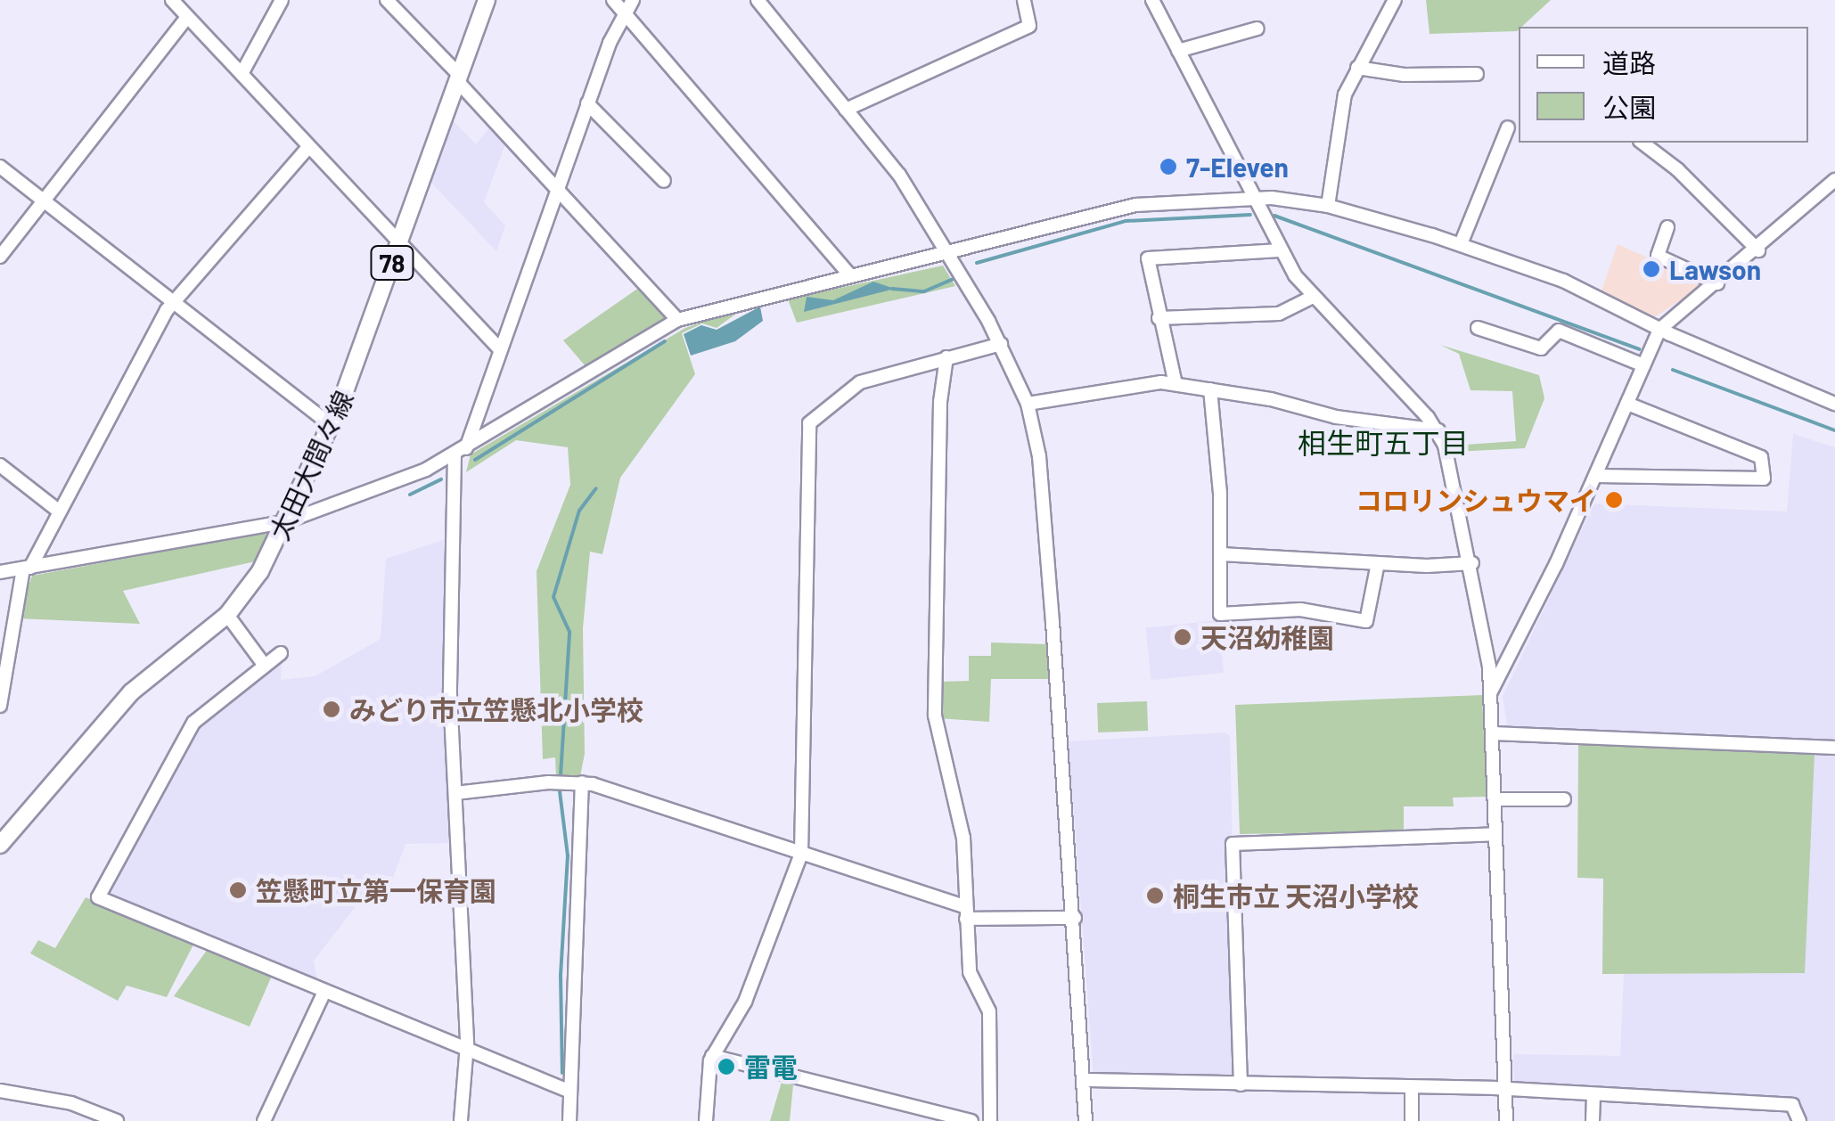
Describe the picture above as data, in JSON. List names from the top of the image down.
{
  "streets": {
    "main road": ["78", "太田大間々線"]
  },
  "districts": ["相生町五丁目"],
  "places": [
    "7-Eleven",
    "Lawson",
    "コロリンシュウマイ",
    "天沼幼稚園",
    "みどり市立笠懸北小学校",
    "笠懸町立第一保育園",
    "桐生市立 天沼小学校",
    "雷電"
  ],
  "legend": ["道路", "公園"]
}
